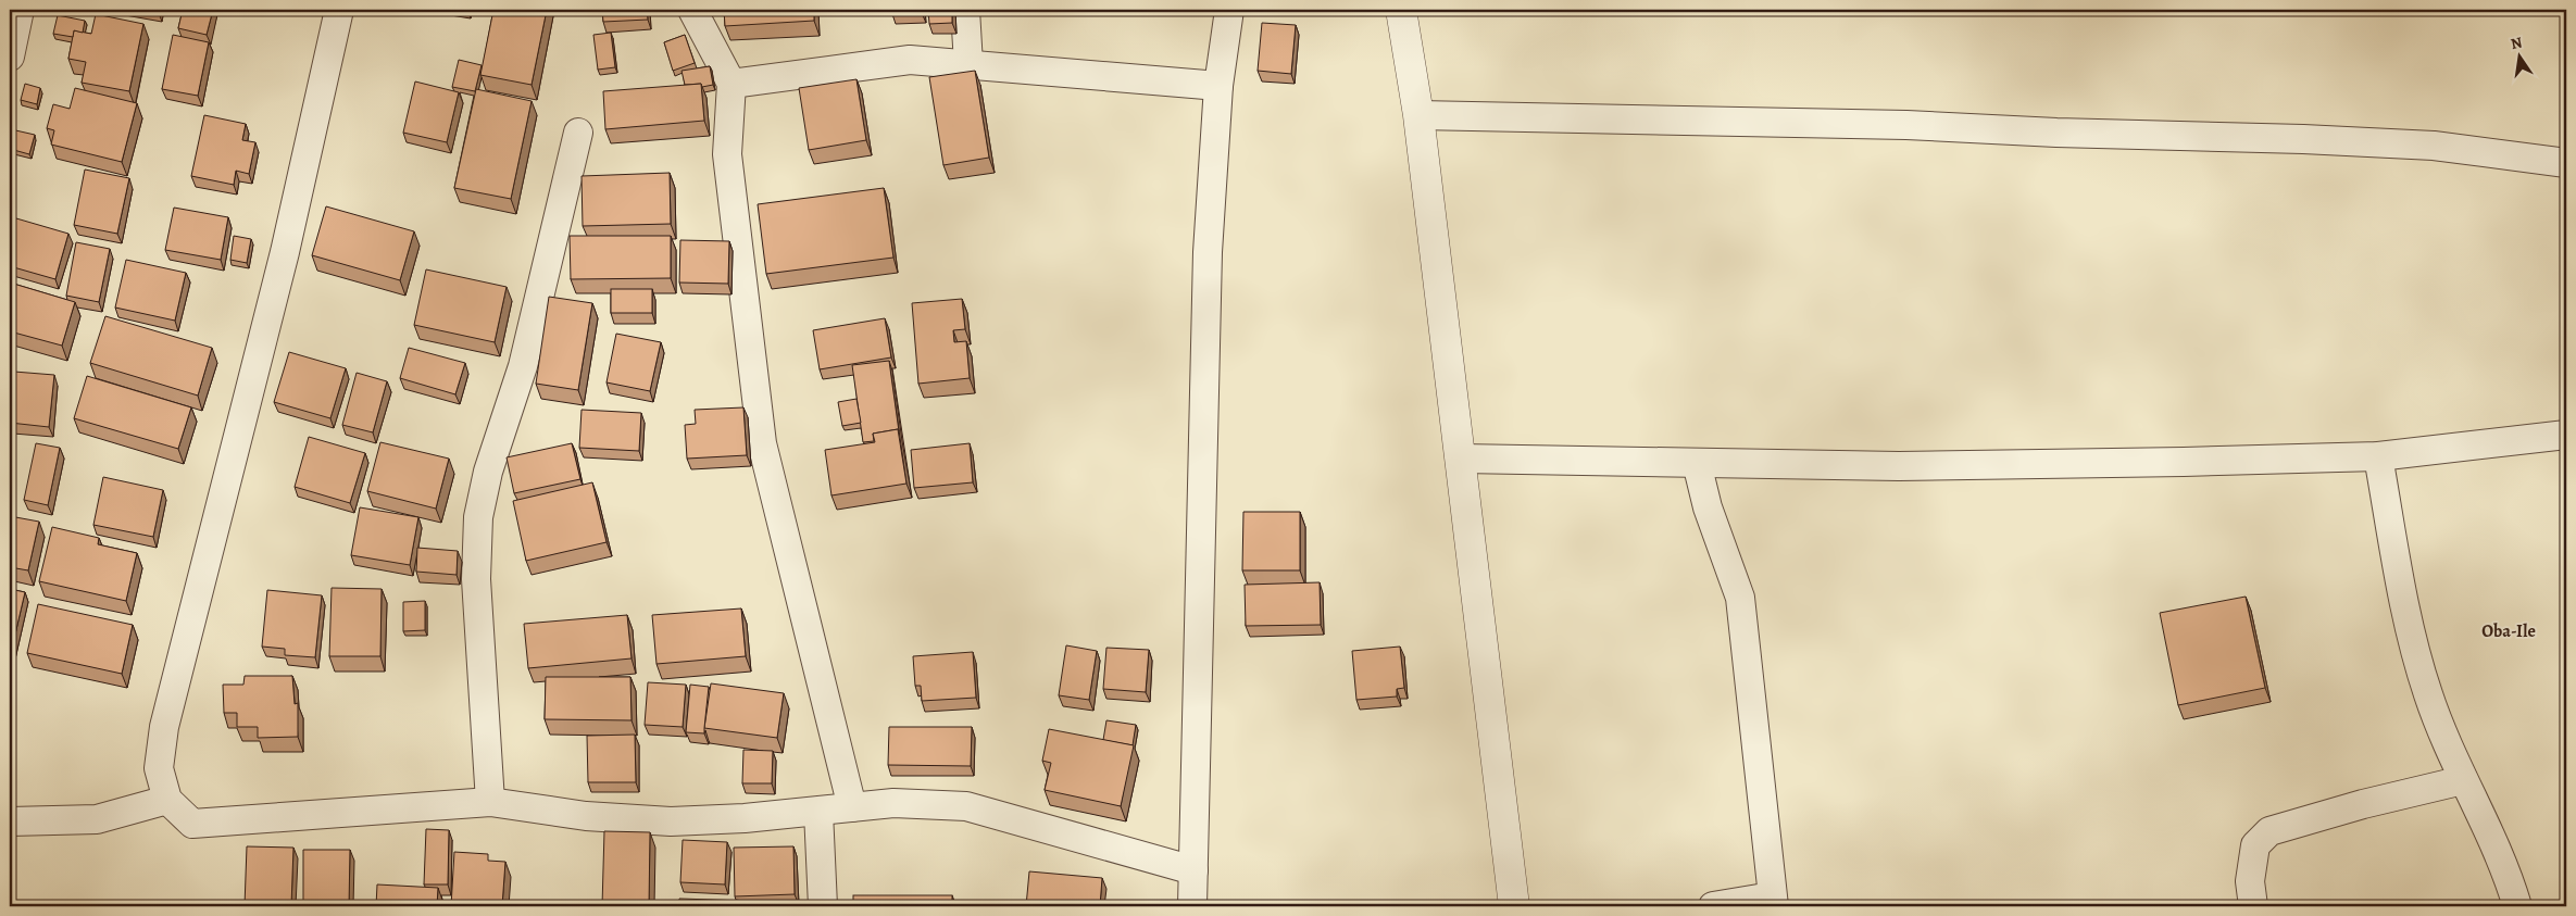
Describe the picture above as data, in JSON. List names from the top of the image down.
{
  "districts": ["Oba-Ile"],
  "north": "top"
}
